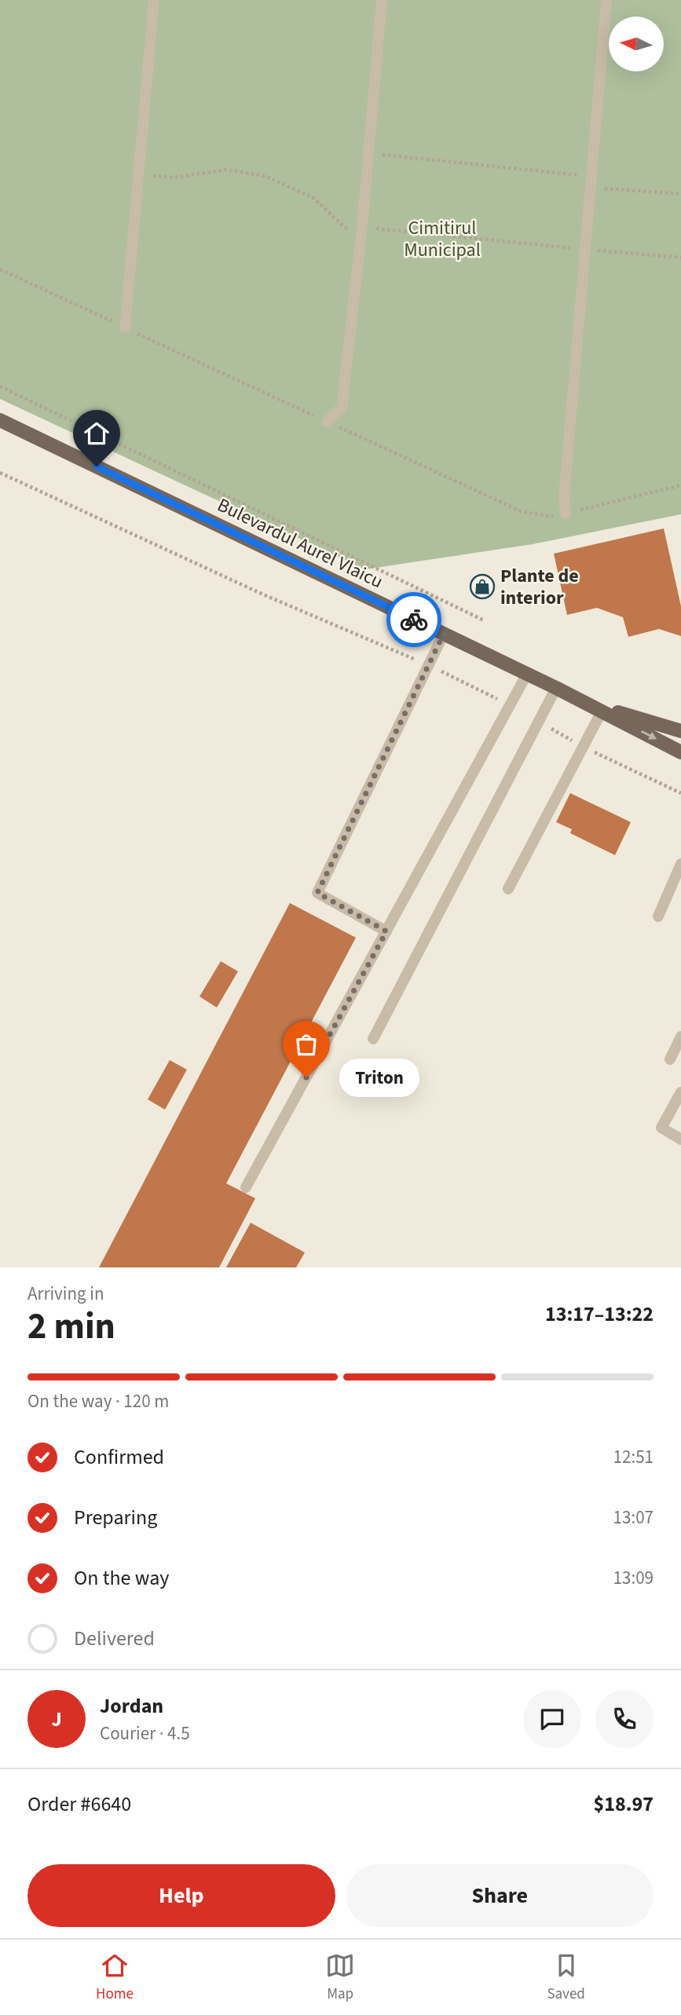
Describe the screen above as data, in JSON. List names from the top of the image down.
{
  "streets": {
    "main road": ["Bulevardul Aurel Vlaicu"]
  },
  "parks": ["Cimitirul Municipal"],
  "places": {
    "shop": ["Plante de interior"],
    "other": ["Triton"]
  },
  "north": "left",
  "page": {
    "bubble": "Triton",
    "heading": ["2 min", "Arriving in", "13:17–13:22"],
    "panel": [
      "Jordan",
      "Courier · 4.5",
      "Order #6640",
      "$18.97"
    ],
    "bar": "On the way · 120 m",
    "list": [
      ["Confirmed", "12:51"],
      ["Preparing", "13:07"],
      ["On the way", "13:09"],
      "Delivered"
    ],
    "round": "J",
    "buttons": ["Help", "Share"],
    "tabs": ["Home", "Map", "Saved"]
  }
}
